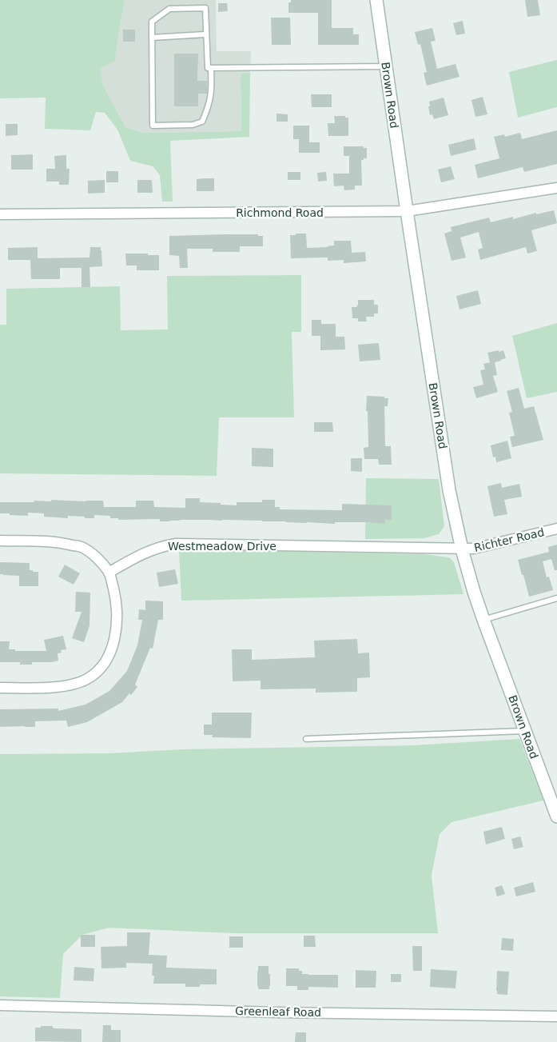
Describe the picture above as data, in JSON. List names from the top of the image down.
{
  "streets": {
    "main road": ["Brown Road"],
    "street": [
      "Richmond Road",
      "Richter Road",
      "Westmeadow Drive",
      "Greenleaf Road"
    ]
  },
  "crossings": [
    ["Brown Road", "Richmond Road"],
    ["Brown Road", "Richter Road"],
    ["Brown Road", "Westmeadow Drive"],
    ["Richter Road", "Westmeadow Drive"]
  ]
}
